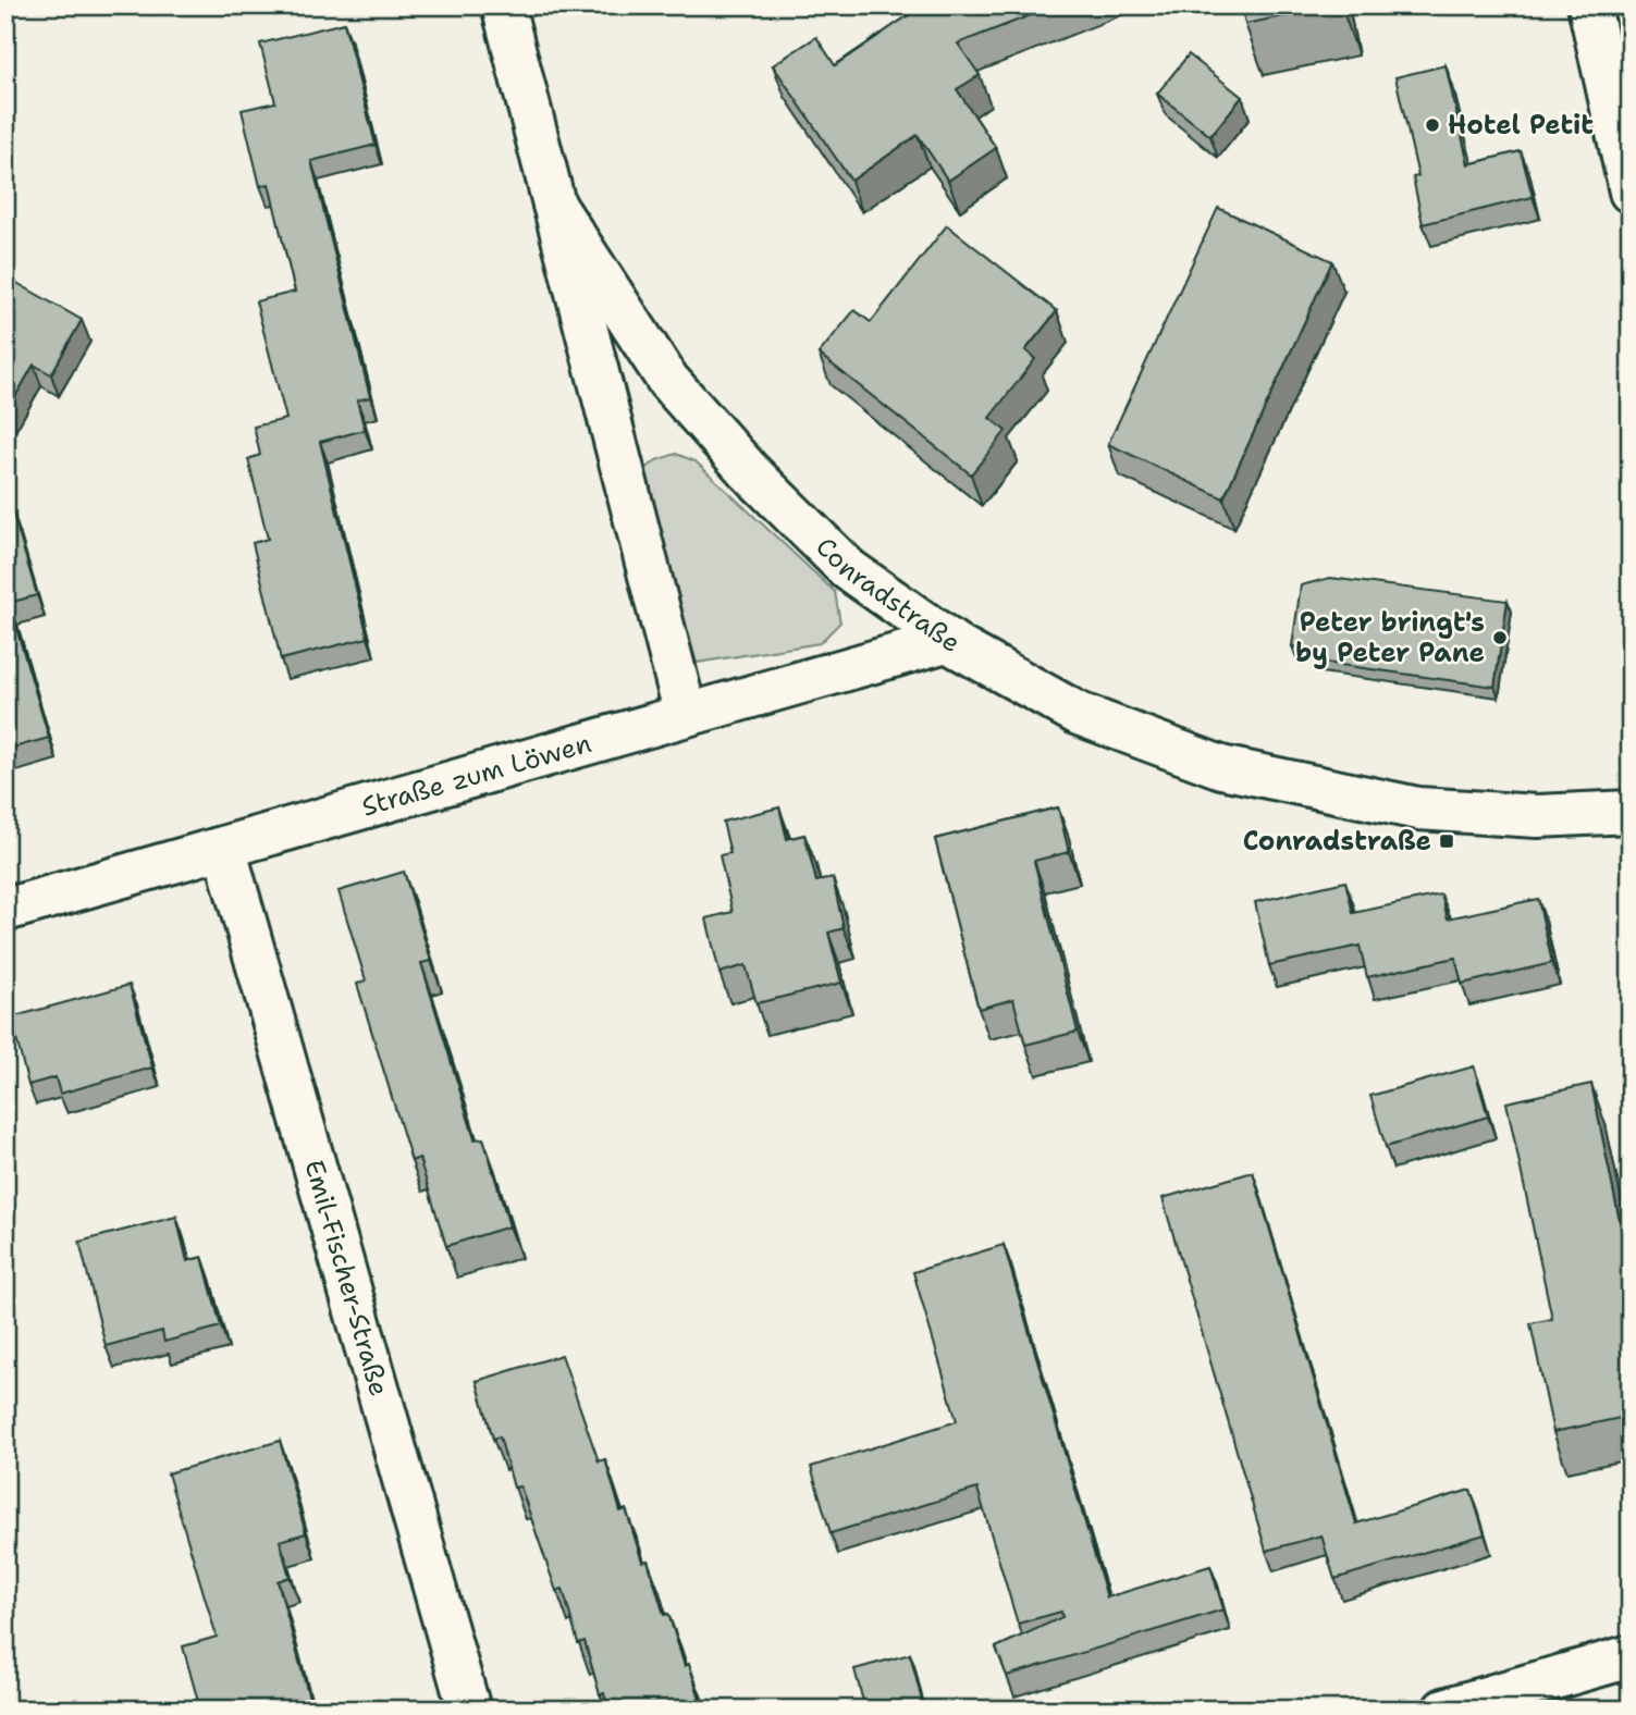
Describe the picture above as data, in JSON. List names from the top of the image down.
{
  "streets": {
    "street": ["Conradstraße", "Straße zum Löwen", "Emil-Fischer-Straße"]
  },
  "crossings": [
    ["Conradstraße", "Straße zum Löwen"],
    ["Straße zum Löwen", "Emil-Fischer-Straße"]
  ],
  "places": {
    "other": ["Hotel Petit", "Peter bringt's by Peter Pane"],
    "transit": ["Conradstraße"]
  }
}
